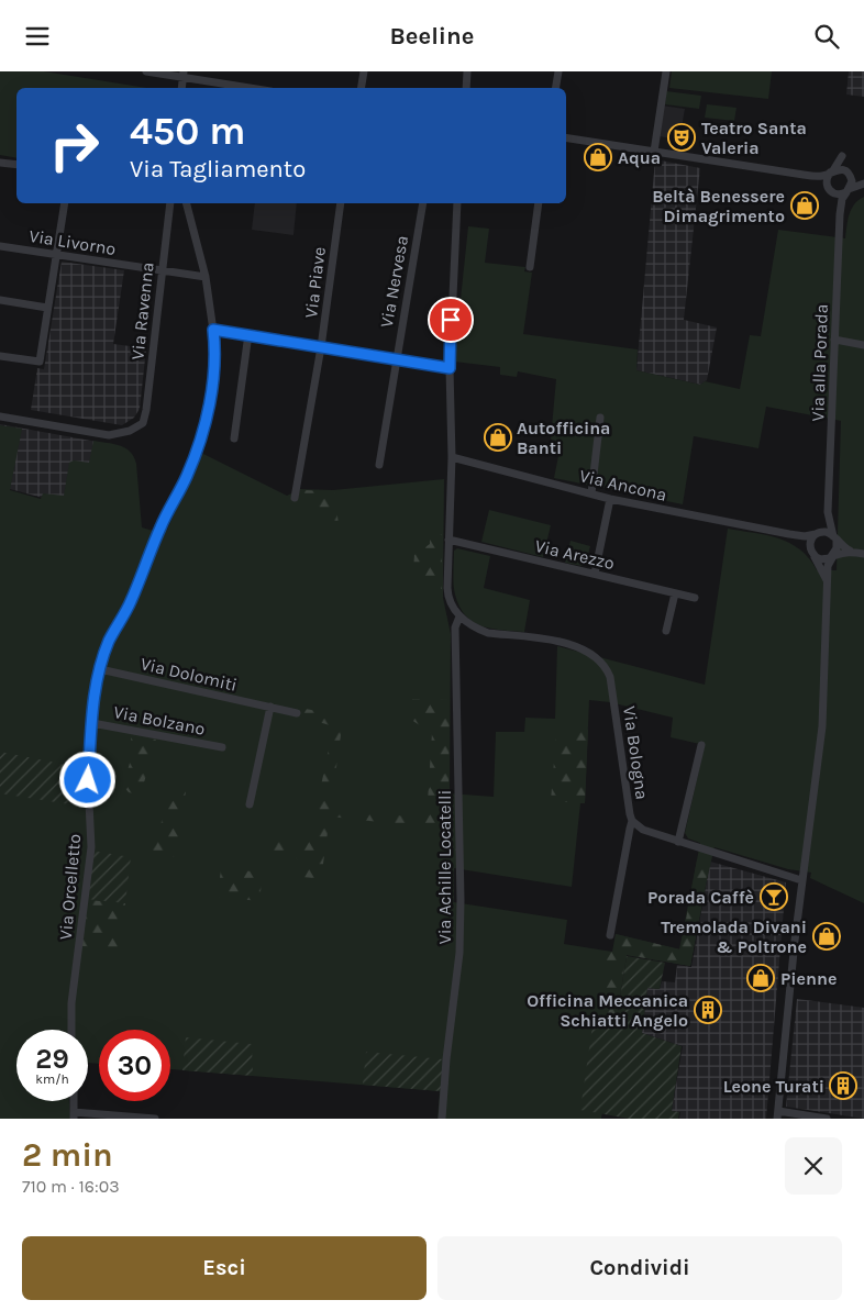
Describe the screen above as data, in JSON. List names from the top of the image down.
{
  "streets": {
    "street": [
      "Via Livorno",
      "Via Nervesa",
      "Via Piave",
      "Via Ravenna",
      "Via alla Porada",
      "Via Ancona",
      "Via Arezzo",
      "Via Dolomiti",
      "Via Bolzano",
      "Via Bologna",
      "Via Achille Locatelli",
      "Via Orcelletto"
    ]
  },
  "crossings": [
    ["Via Livorno", "Via Ravenna"],
    ["Via Livorno", "Via Orcelletto"],
    ["Via alla Porada", "Via Ancona"],
    ["Via Dolomiti", "Via Orcelletto"],
    ["Via Bolzano", "Via Orcelletto"],
    ["Via Bologna", "Via Achille Locatelli"]
  ],
  "places": {
    "theatre": ["Teatro Santa Valeria"],
    "shop": [
      "Aqua",
      "Beltà Benessere Dimagrimento",
      "Autofficina Banti",
      "Tremolada Divani & Poltrone",
      "Pienne"
    ],
    "bar": ["Porada Caffè"],
    "building": ["Officina Meccanica Schiatti Angelo", "Leone Turati"]
  },
  "page": {
    "header": "Beeline",
    "turn": ["450 m", "Via Tagliamento"],
    "speed": "29 km/h",
    "limit": "30",
    "heading": ["2 min", "710 m · 16:03"],
    "buttons": ["Esci", "Condividi"]
  }
}
